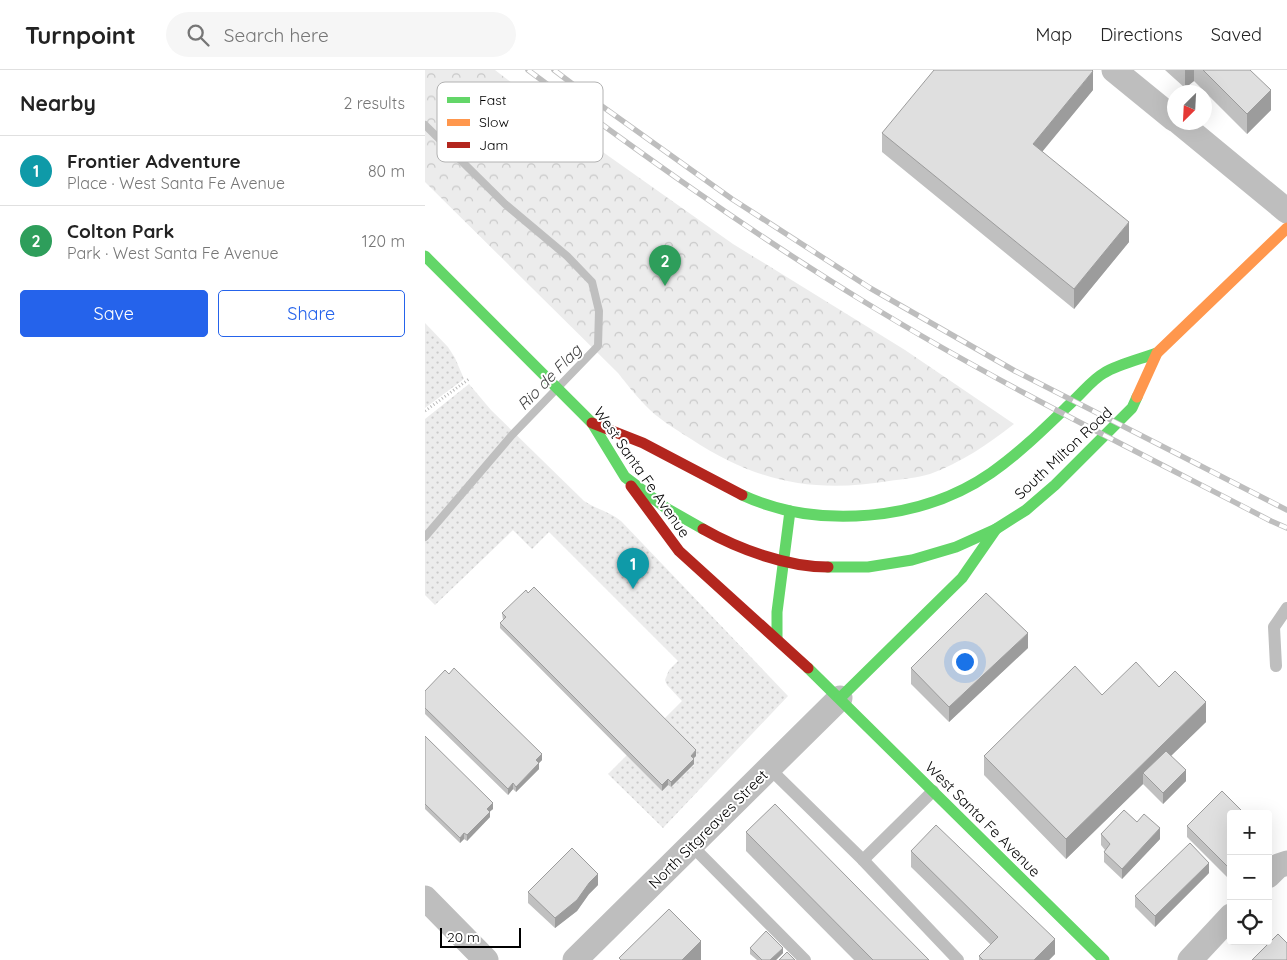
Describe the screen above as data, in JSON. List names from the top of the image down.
{
  "streets": {
    "main road": ["South Milton Road", "West Santa Fe Avenue"],
    "street": ["North Sitgreaves Street"]
  },
  "crossings": [
    ["South Milton Road", "West Santa Fe Avenue"],
    ["West Santa Fe Avenue", "North Sitgreaves Street"]
  ],
  "water": ["Rio de Flag"],
  "legend": ["Fast", "Slow", "Jam"],
  "scale_bar": "20 m",
  "north": "bottom left",
  "page": {
    "header": "Turnpoint",
    "search": "Search here",
    "nav": ["Map", "Directions", "Saved"],
    "heading": ["Nearby", "2 results"],
    "list": [
      {
        "mark": "1",
        "name": "Frontier Adventure",
        "note": "Place · West Santa Fe Avenue",
        "value": "80 m"
      },
      {
        "mark": "2",
        "name": "Colton Park",
        "note": "Park · West Santa Fe Avenue",
        "value": "120 m"
      }
    ],
    "pins": ["2", "1"],
    "buttons": ["Save", "Share"],
    "map_buttons": ["+", "−"],
    "scale": "20 m"
  }
}
